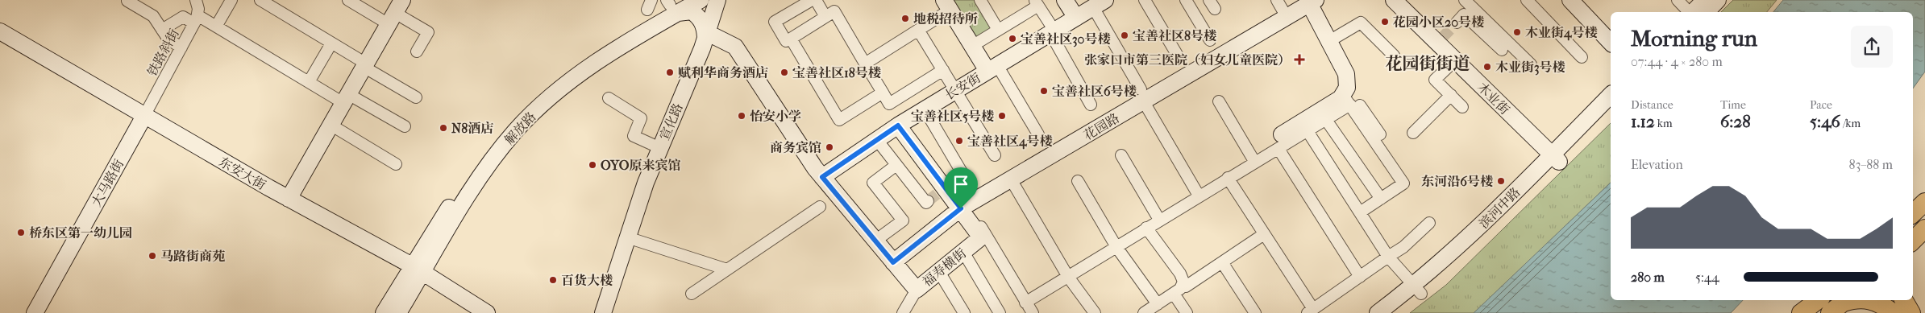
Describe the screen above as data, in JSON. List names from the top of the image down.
{
  "streets": {
    "street": [
      "铁路斜街",
      "长安街",
      "木业街",
      "宣化路",
      "花园路",
      "解放路",
      "东安大街",
      "大马路街",
      "滨河中路",
      "福寿横街"
    ]
  },
  "crossings": [
    ["铁路斜街", "东安大街"],
    ["铁路斜街", "大马路街"],
    ["长安街", "福寿横街"],
    ["木业街", "滨河中路"],
    ["宣化路", "福寿横街"],
    ["花园路", "福寿横街"],
    ["解放路", "东安大街"],
    ["东安大街", "大马路街"]
  ],
  "districts": ["花园街街道"],
  "places": {
    "other": [
      "地税招待所",
      "花园小区20号楼",
      "木业街4号楼",
      "宝善社区8号楼",
      "宝善社区30号楼",
      "木业街3号楼",
      "赋利华商务酒店",
      "宝善社区18号楼",
      "宝善社区6号楼",
      "怡安小学",
      "宝善社区5号楼",
      "N8酒店",
      "宝善社区4号楼",
      "商务宾馆",
      "OYO原来宾馆",
      "东河沿6号楼",
      "桥东区第一幼儿园",
      "马路街商苑",
      "百货大楼"
    ],
    "health": ["张家口市第三医院（妇女儿童医院）"]
  },
  "page": {
    "heading": ["Morning run", "07:44 · 4 × 280 m"],
    "stats": [
      ["Distance", "1.12 km"],
      ["Time", "6:28"],
      ["Pace", "5:46 /km"]
    ],
    "chart": ["Elevation", "83–88 m"],
    "list": [
      {
        "name": "280 m",
        "note": "5:44"
      }
    ]
  }
}
